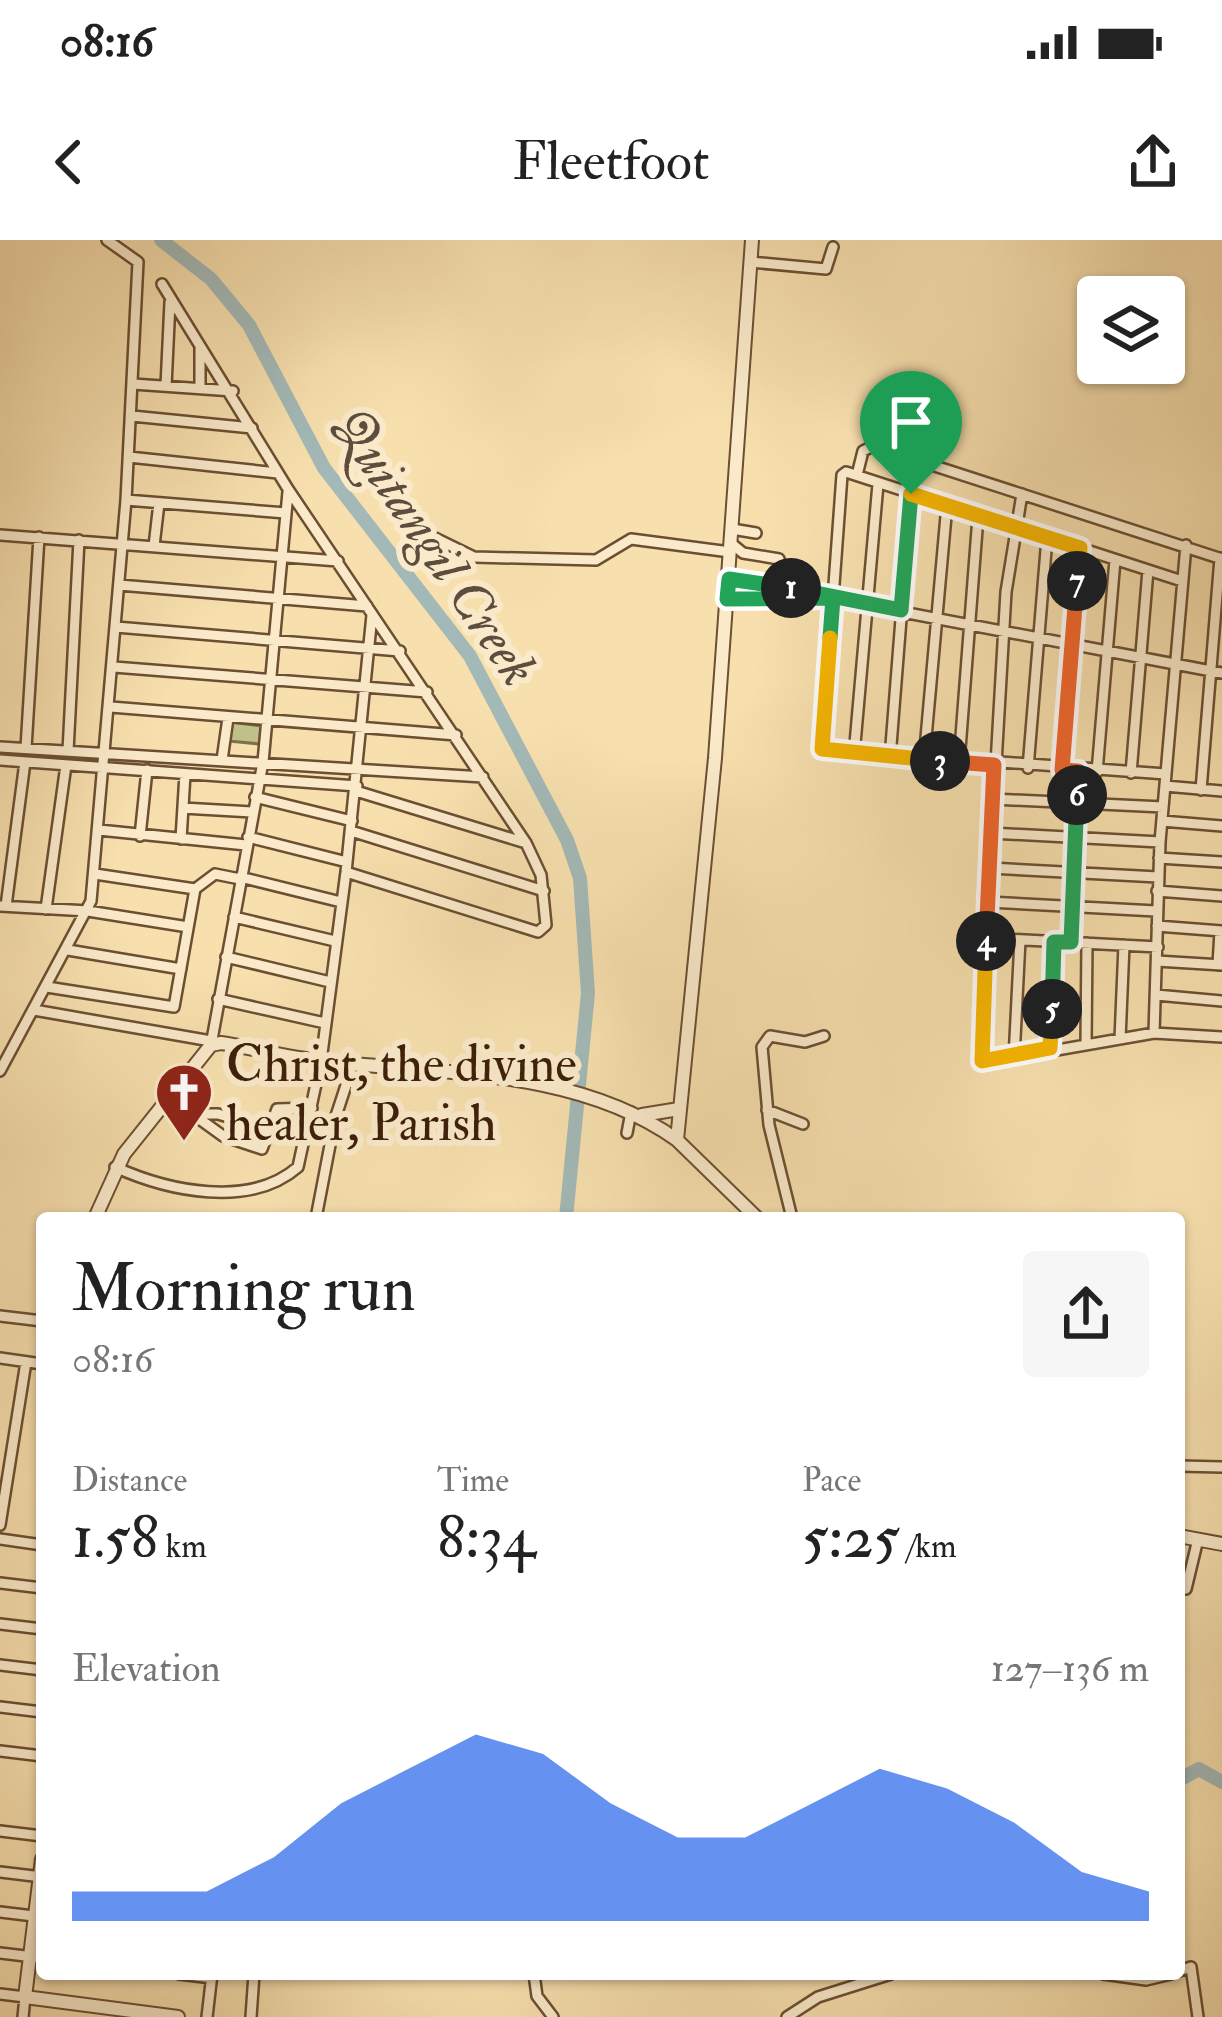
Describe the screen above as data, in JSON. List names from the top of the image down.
{
  "water": ["Quitangil Creek"],
  "places": {
    "church": ["Christ, the divine healer, Parish"]
  },
  "page": {
    "status": "08:16",
    "header": "Fleetfoot",
    "pins": [
      "7",
      "1",
      "3",
      "6",
      "4",
      "5"
    ],
    "heading": ["Morning run", "08:16"],
    "stats": [
      ["Distance", "1.58 km"],
      ["Time", "8:34"],
      ["Pace", "5:25 /km"]
    ],
    "chart": ["Elevation", "127–136 m"]
  }
}
